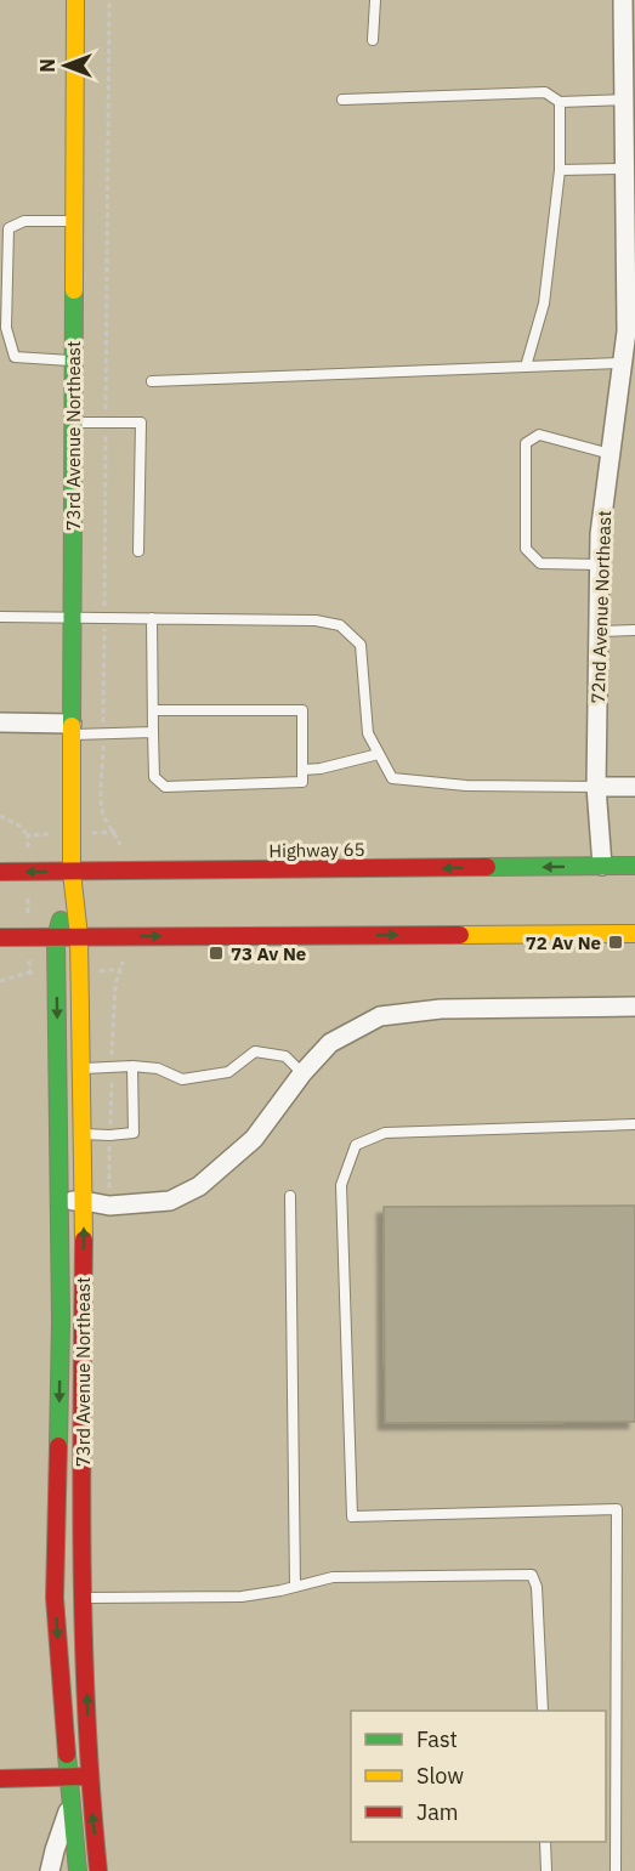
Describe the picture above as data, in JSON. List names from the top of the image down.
{
  "streets": {
    "main road": ["73rd Avenue Northeast", "Highway 65"],
    "street": ["72nd Avenue Northeast"]
  },
  "crossings": [
    ["73rd Avenue Northeast", "Highway 65"],
    ["72nd Avenue Northeast", "Highway 65"]
  ],
  "places": {
    "transit": ["72 Av Ne", "73 Av Ne"]
  },
  "legend": ["Fast", "Slow", "Jam"],
  "north": "left"
}
